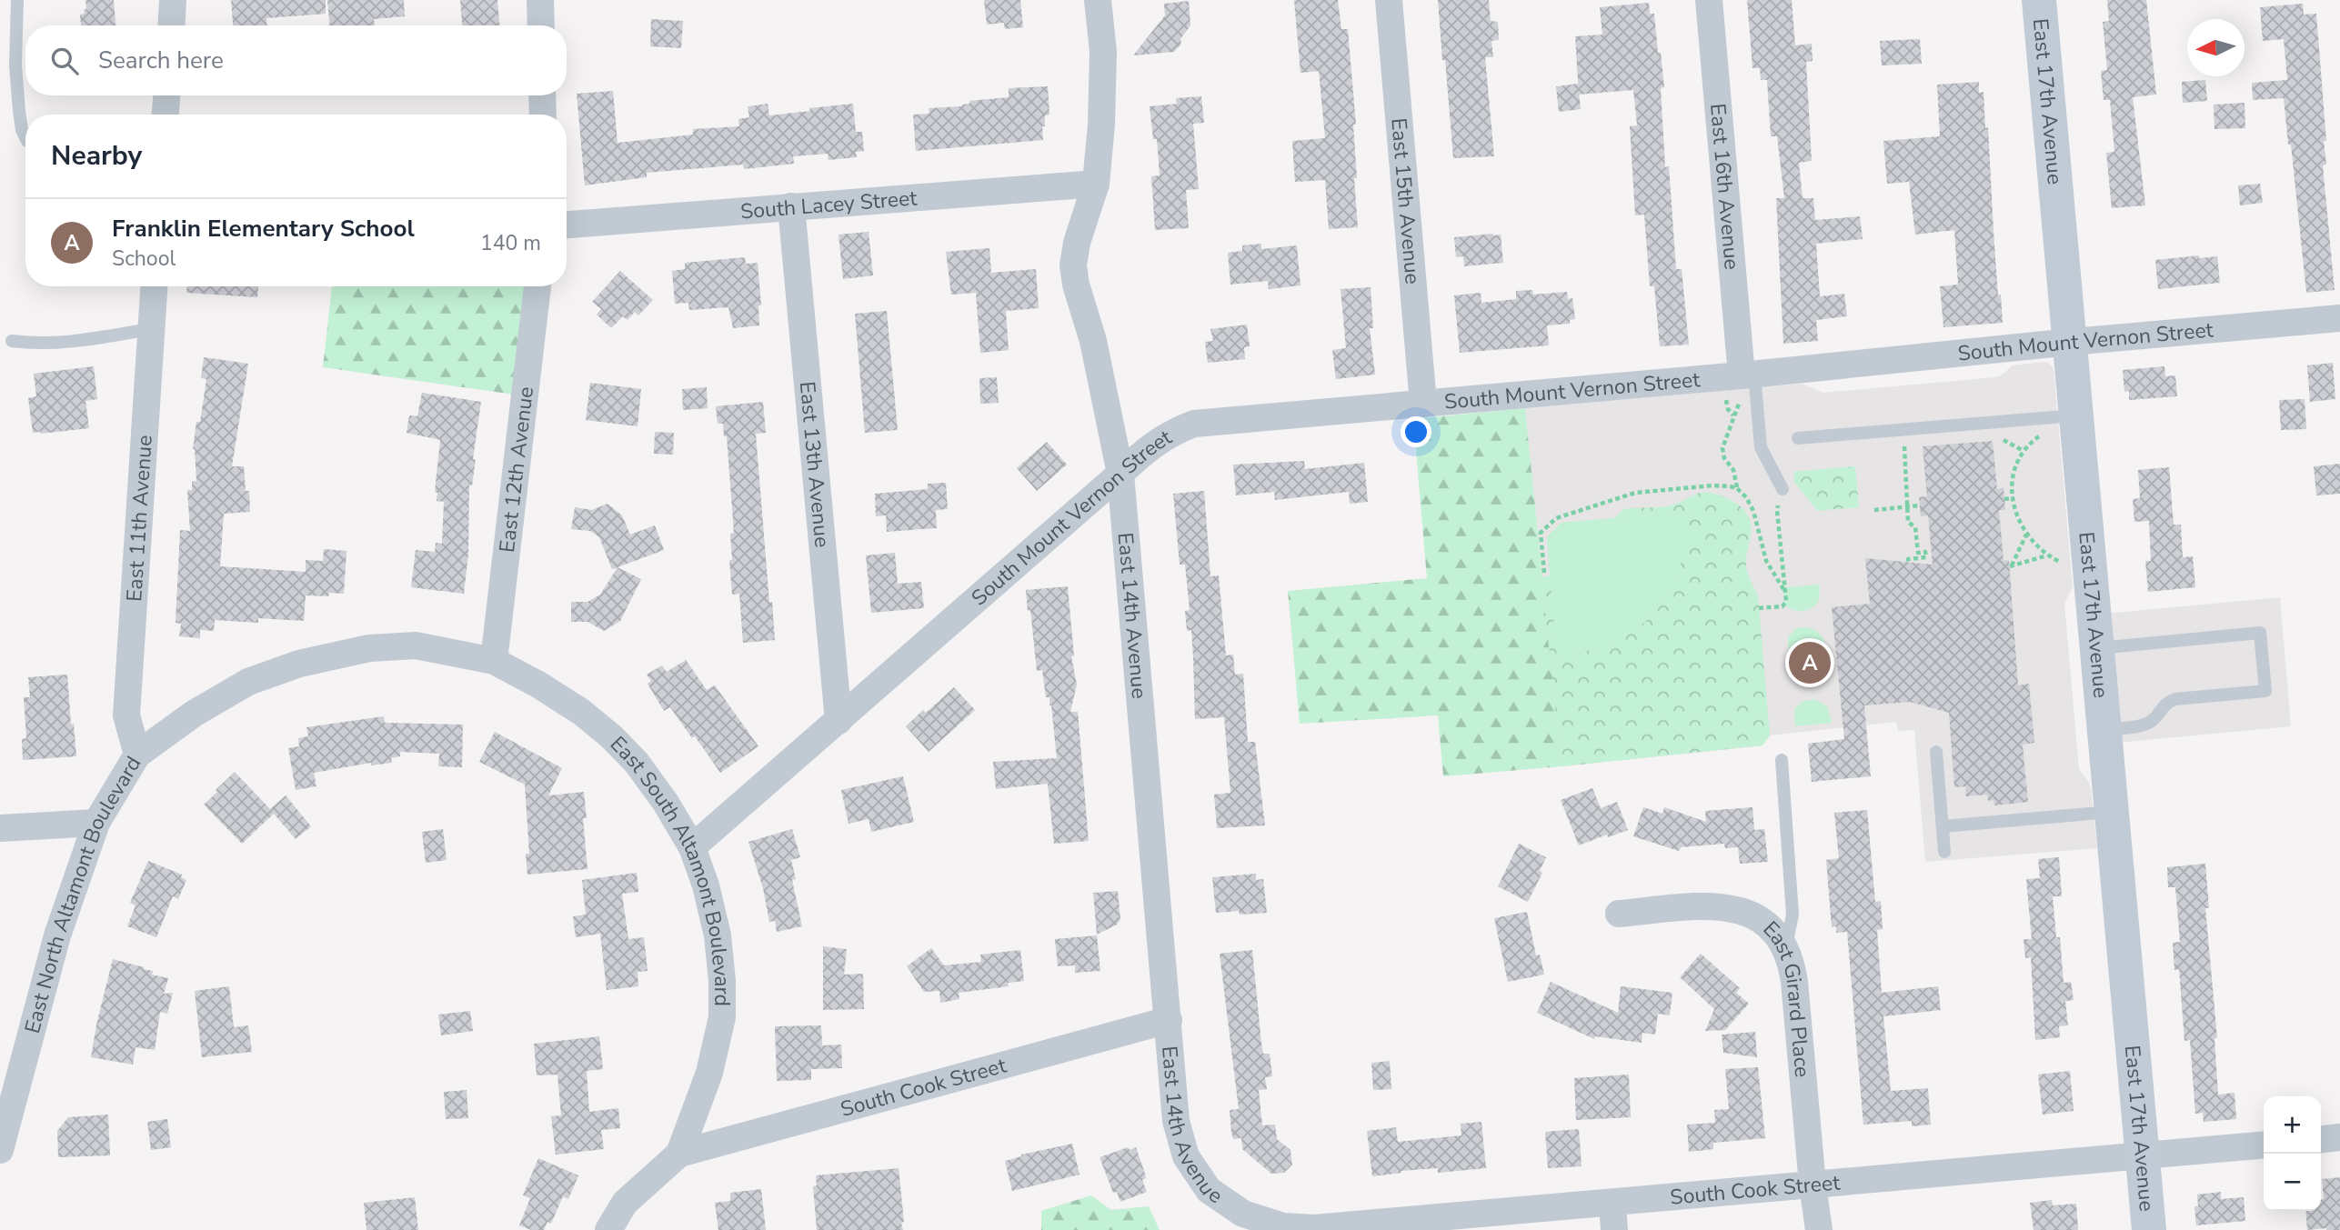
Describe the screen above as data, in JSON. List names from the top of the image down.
{
  "streets": {
    "street": [
      "East 17th Avenue",
      "East 16th Avenue",
      "East 15th Avenue",
      "South Lacey Street",
      "South Mount Vernon Street",
      "East 13th Avenue",
      "East 12th Avenue",
      "East 11th Avenue",
      "East 14th Avenue",
      "East South Altamont Boulevard",
      "East North Altamont Boulevard",
      "East Girard Place",
      "South Cook Street"
    ]
  },
  "crossings": [
    ["East 17th Avenue", "South Mount Vernon Street"],
    ["East 17th Avenue", "South Cook Street"],
    ["East 16th Avenue", "South Mount Vernon Street"],
    ["East 15th Avenue", "South Mount Vernon Street"],
    ["South Lacey Street", "East 13th Avenue"],
    ["South Lacey Street", "East 14th Avenue"],
    ["South Mount Vernon Street", "East 13th Avenue"],
    ["South Mount Vernon Street", "East 14th Avenue"],
    ["South Mount Vernon Street", "East South Altamont Boulevard"],
    ["East 12th Avenue", "East South Altamont Boulevard"],
    ["East 12th Avenue", "East North Altamont Boulevard"],
    ["East 11th Avenue", "East North Altamont Boulevard"],
    ["East 14th Avenue", "South Cook Street"],
    ["East South Altamont Boulevard", "East North Altamont Boulevard"],
    ["East South Altamont Boulevard", "South Cook Street"],
    ["East Girard Place", "South Cook Street"]
  ],
  "north": "left",
  "page": {
    "search": "Search here",
    "heading": "Nearby",
    "list": [
      {
        "mark": "A",
        "name": "Franklin Elementary School",
        "note": "School",
        "value": "140 m"
      }
    ],
    "pins": "A",
    "map_buttons": ["+", "−"]
  }
}
